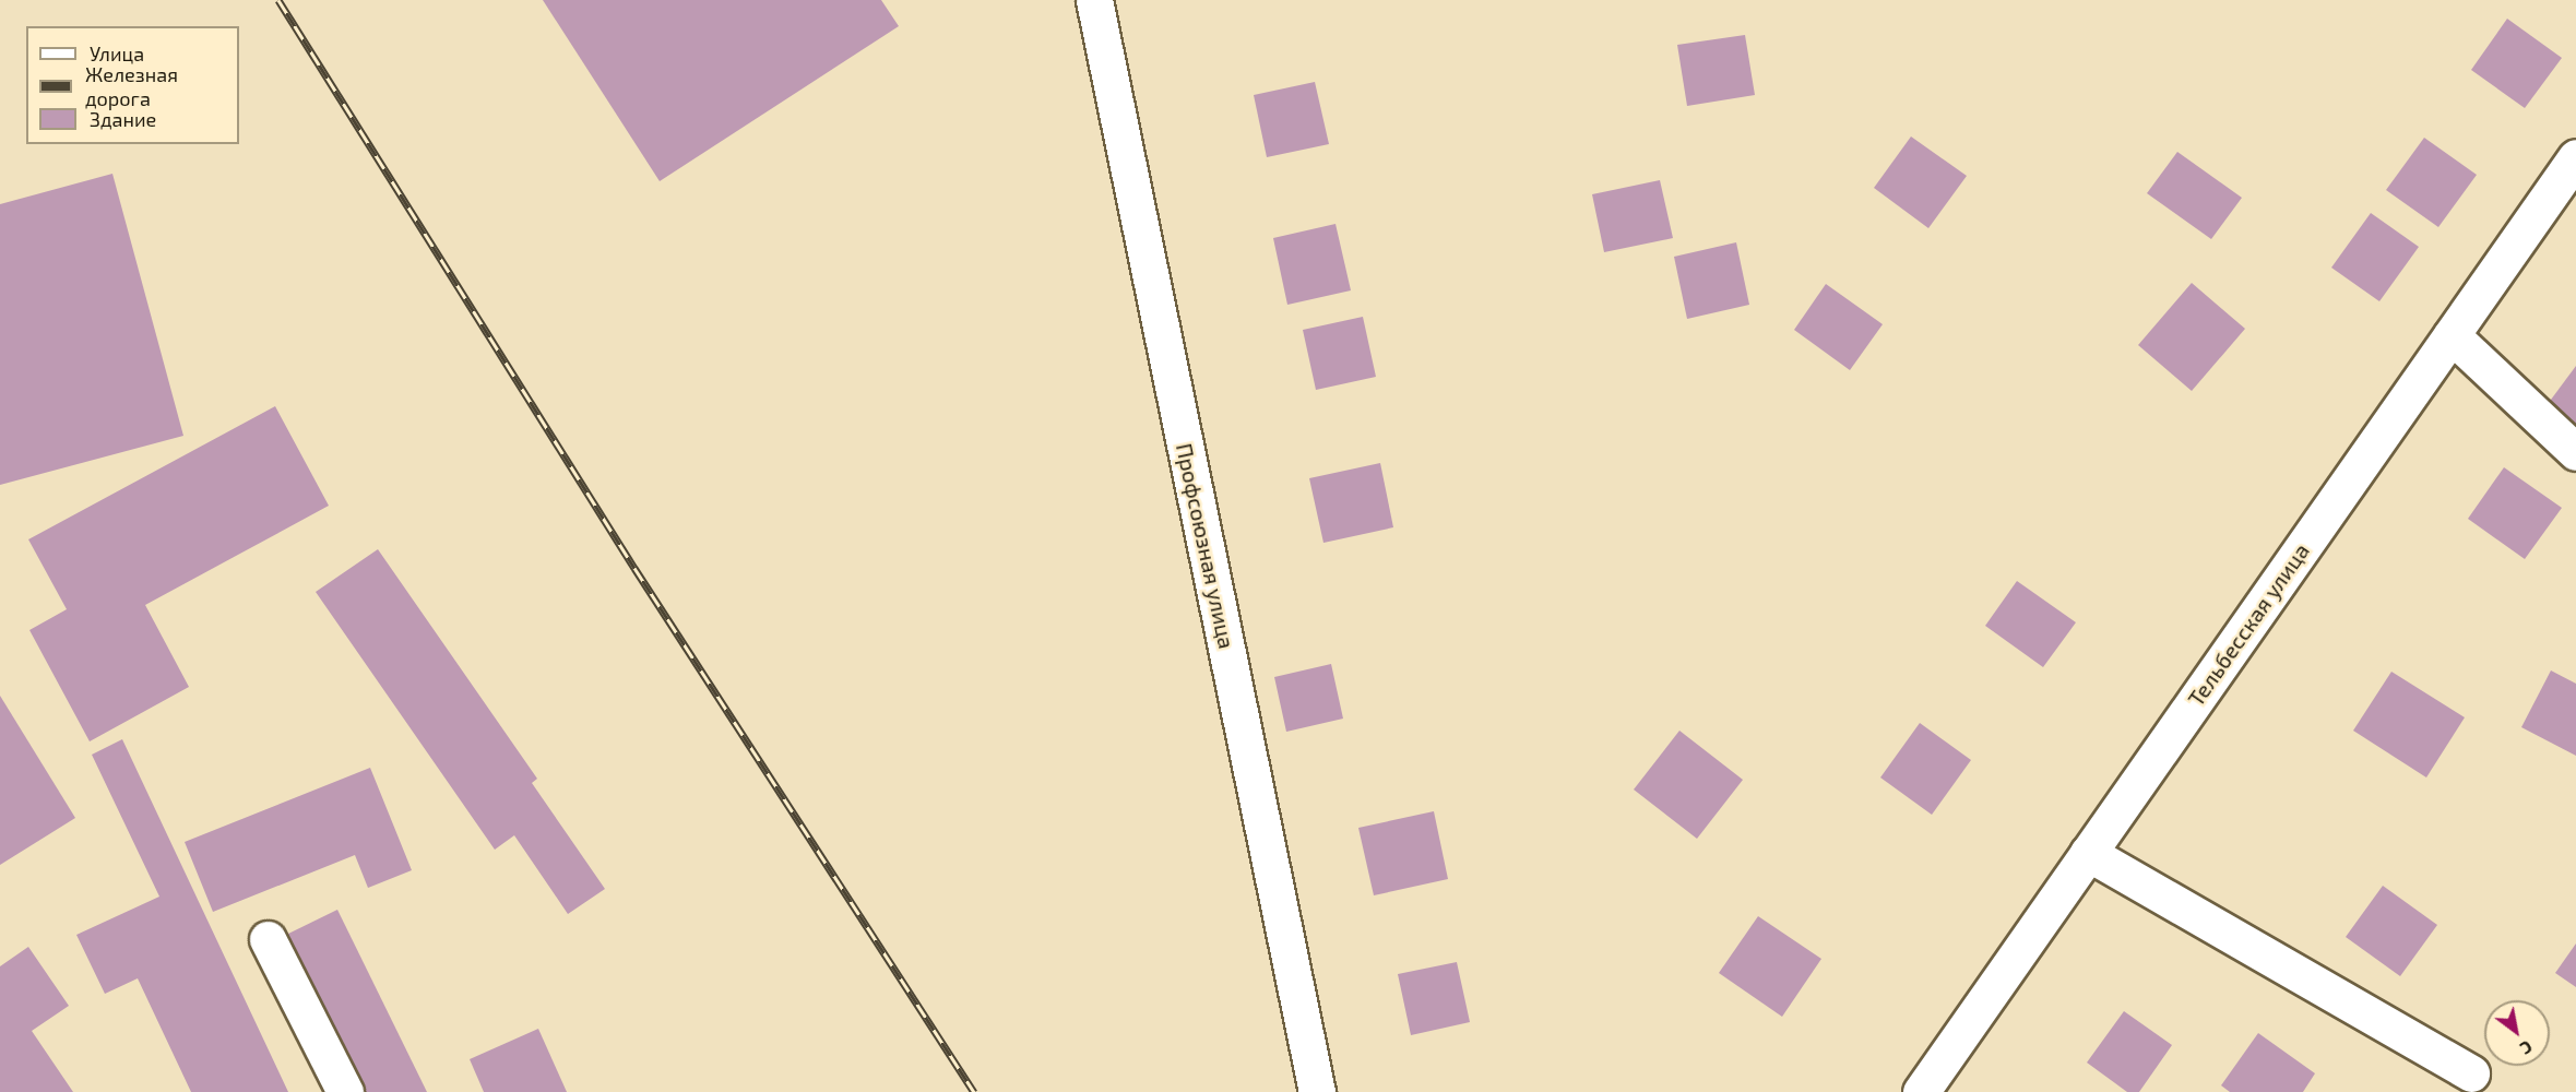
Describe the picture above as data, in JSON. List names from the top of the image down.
{
  "streets": {
    "street": ["Профсоюзная улица", "Тельбесская улица"]
  },
  "legend": ["Улица", "Железная дорога", "Здание"],
  "north": "bottom right"
}
